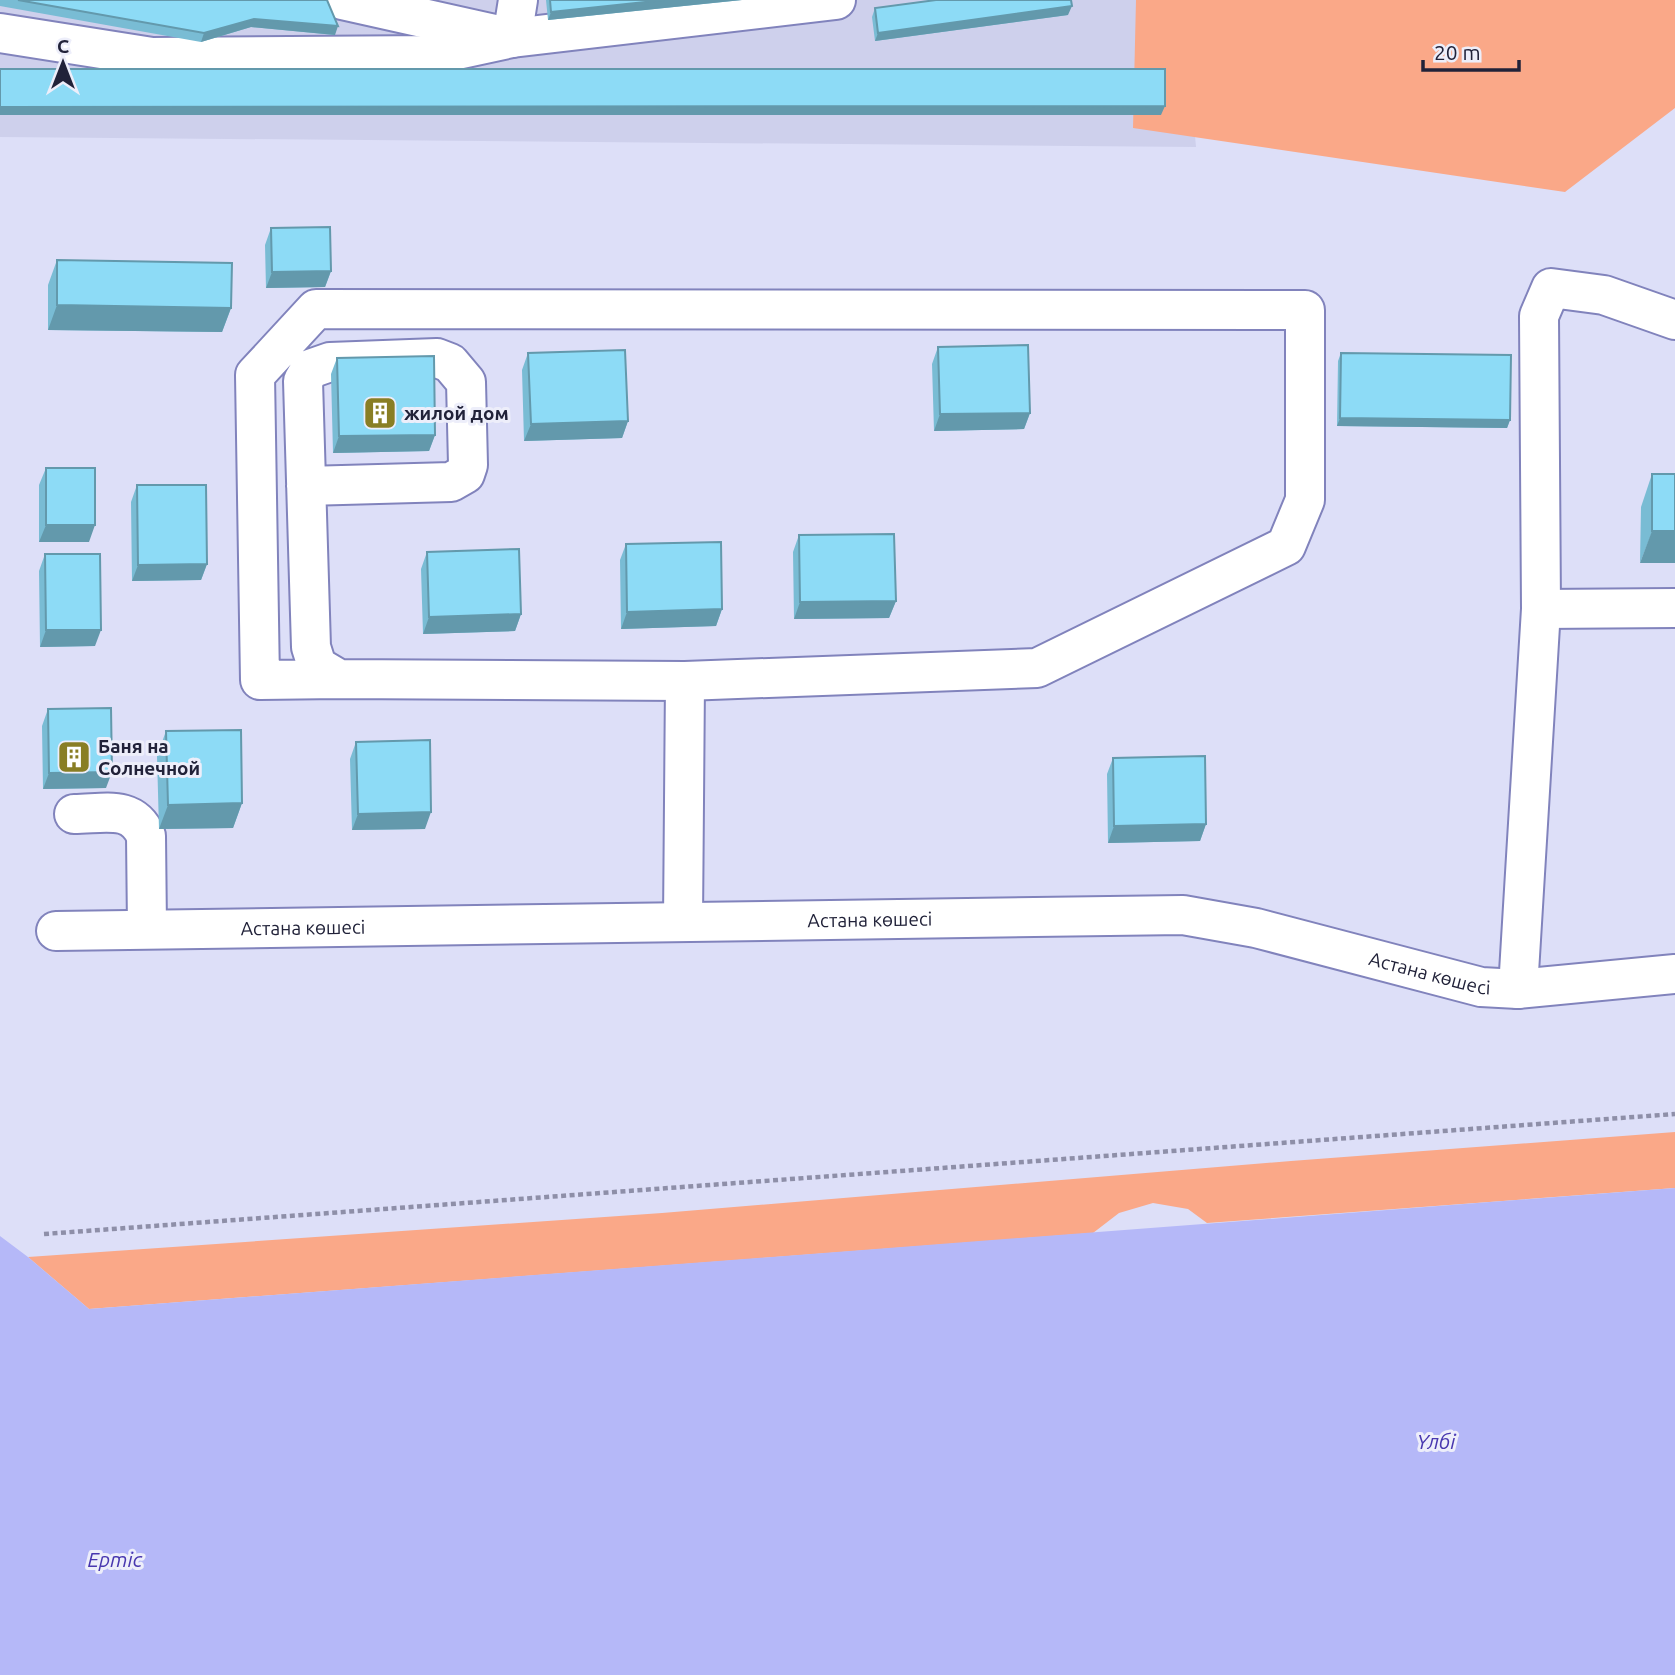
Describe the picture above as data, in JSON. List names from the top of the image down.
{
  "streets": {
    "street": ["Астана көшесі"]
  },
  "water": ["Үлбі", "Ертіс"],
  "places": {
    "building": ["жилой дом", "Баня на Солнечной"]
  },
  "scale_bar": "20 m",
  "north": "top"
}
